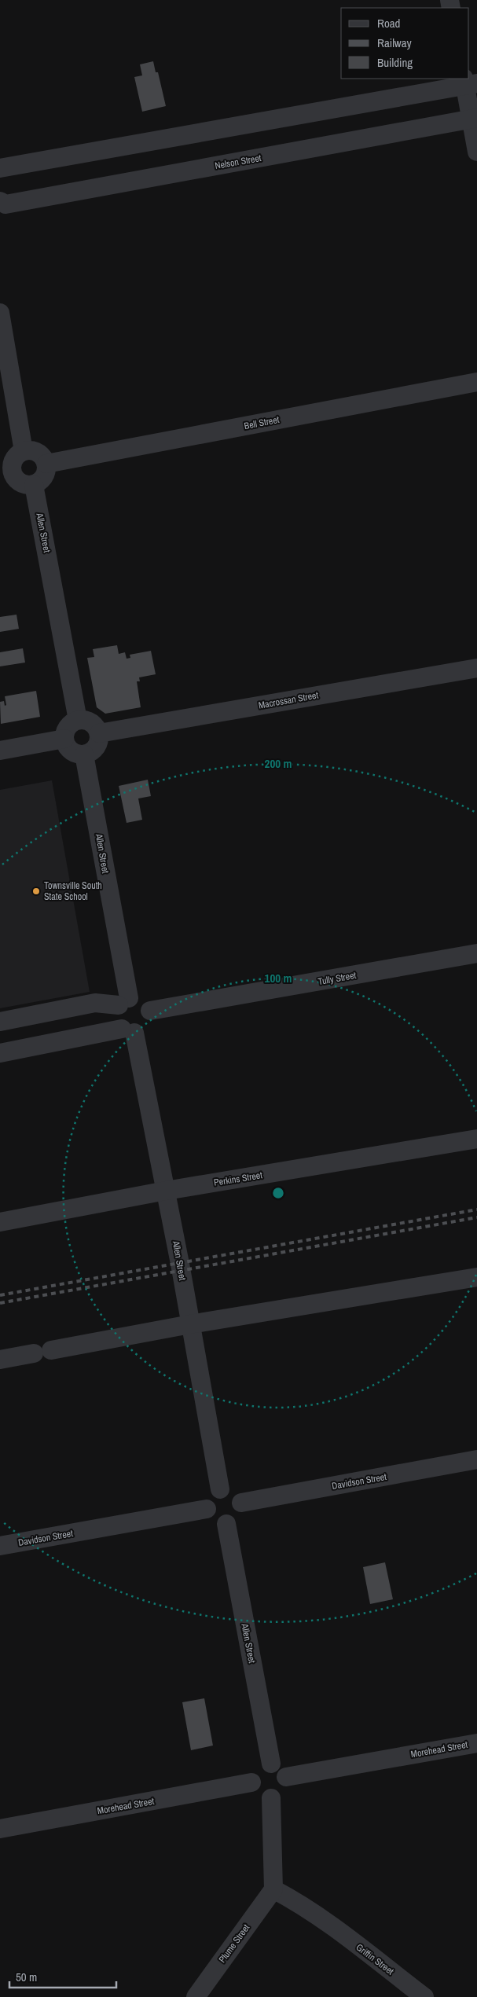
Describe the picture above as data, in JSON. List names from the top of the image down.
{
  "streets": {
    "street": [
      "Nelson Street",
      "Bell Street",
      "Allen Street",
      "Macrossan Street",
      "Tully Street",
      "Perkins Street",
      "Davidson Street",
      "Morehead Street",
      "Plume Street",
      "Griffin Street"
    ]
  },
  "crossings": [
    ["Bell Street", "Allen Street"],
    ["Allen Street", "Macrossan Street"],
    ["Allen Street", "Tully Street"],
    ["Allen Street", "Perkins Street"],
    ["Allen Street", "Davidson Street"],
    ["Allen Street", "Morehead Street"],
    ["Plume Street", "Griffin Street"]
  ],
  "places": ["Townsville South State School"],
  "legend": ["Road", "Railway", "Building"],
  "scale_bar": "50 m",
  "rings": ["200 m", "100 m"]
}
